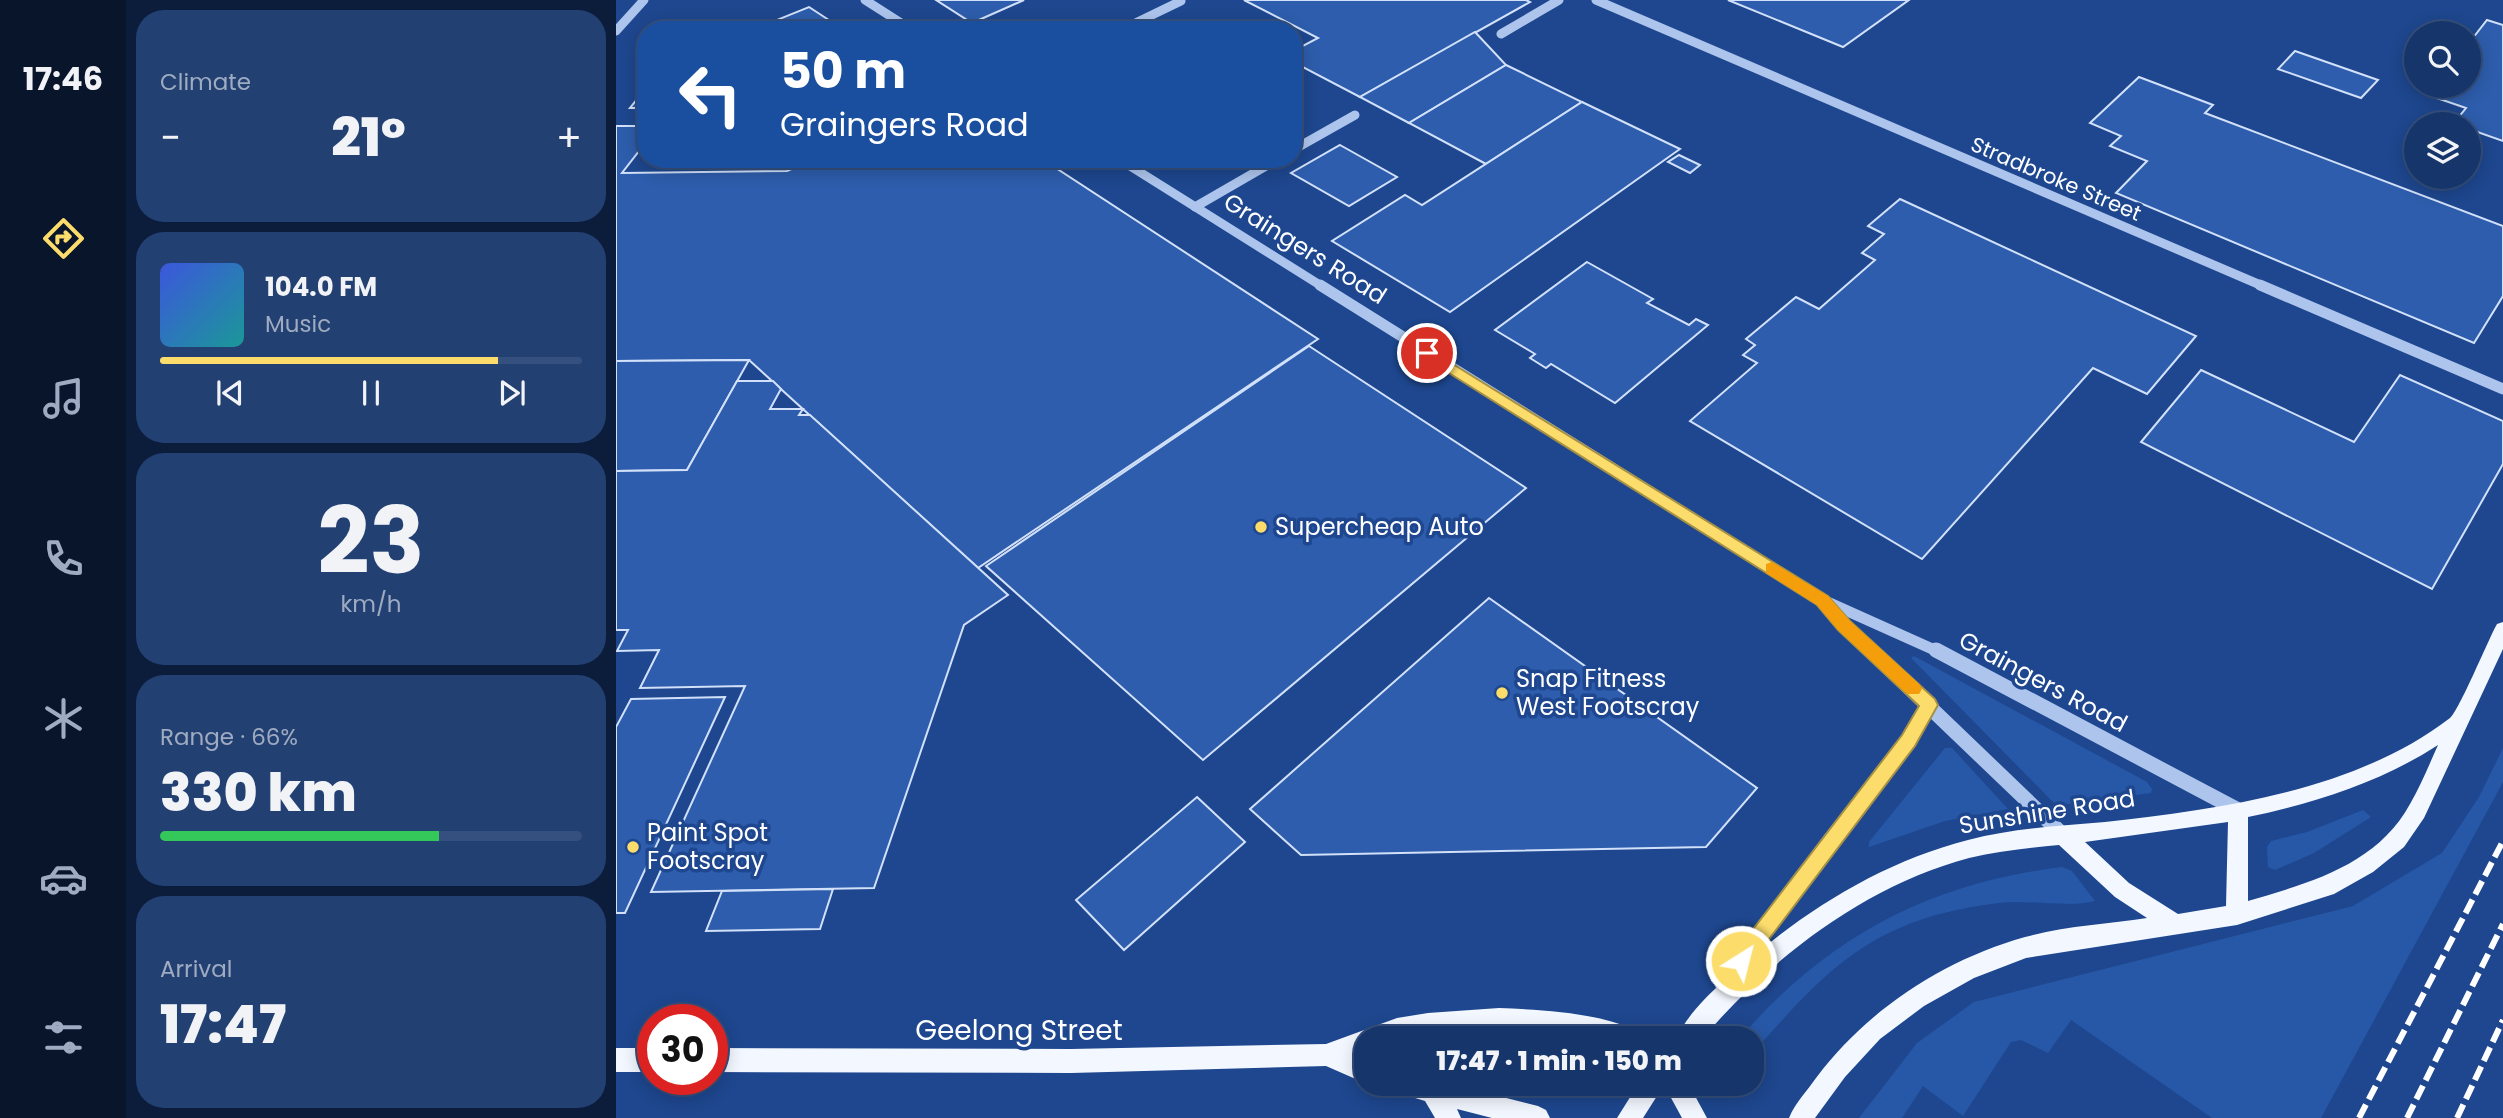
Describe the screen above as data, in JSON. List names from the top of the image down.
{
  "streets": {
    "main road": ["Sunshine Road", "Geelong Street"],
    "street": ["Stradbroke Street", "Graingers Road"]
  },
  "crossings": [
    ["Graingers Road", "Sunshine Road"]
  ],
  "places": ["Supercheap Auto", "Snap Fitness West Footscray", "Paint Spot Footscray"],
  "page": {
    "tabs": "17:46",
    "tile": [
      "Climate",
      ["23", "km/h"],
      ["Range · 66%", "330 km"],
      ["Arrival", "17:47"]
    ],
    "turn": ["50 m", "Graingers Road"],
    "heat": ["−", "21°", "+"],
    "song": ["104.0 FM", "Music"],
    "limit": "30",
    "trip": "17:47 · 1 min · 150 m"
  }
}
